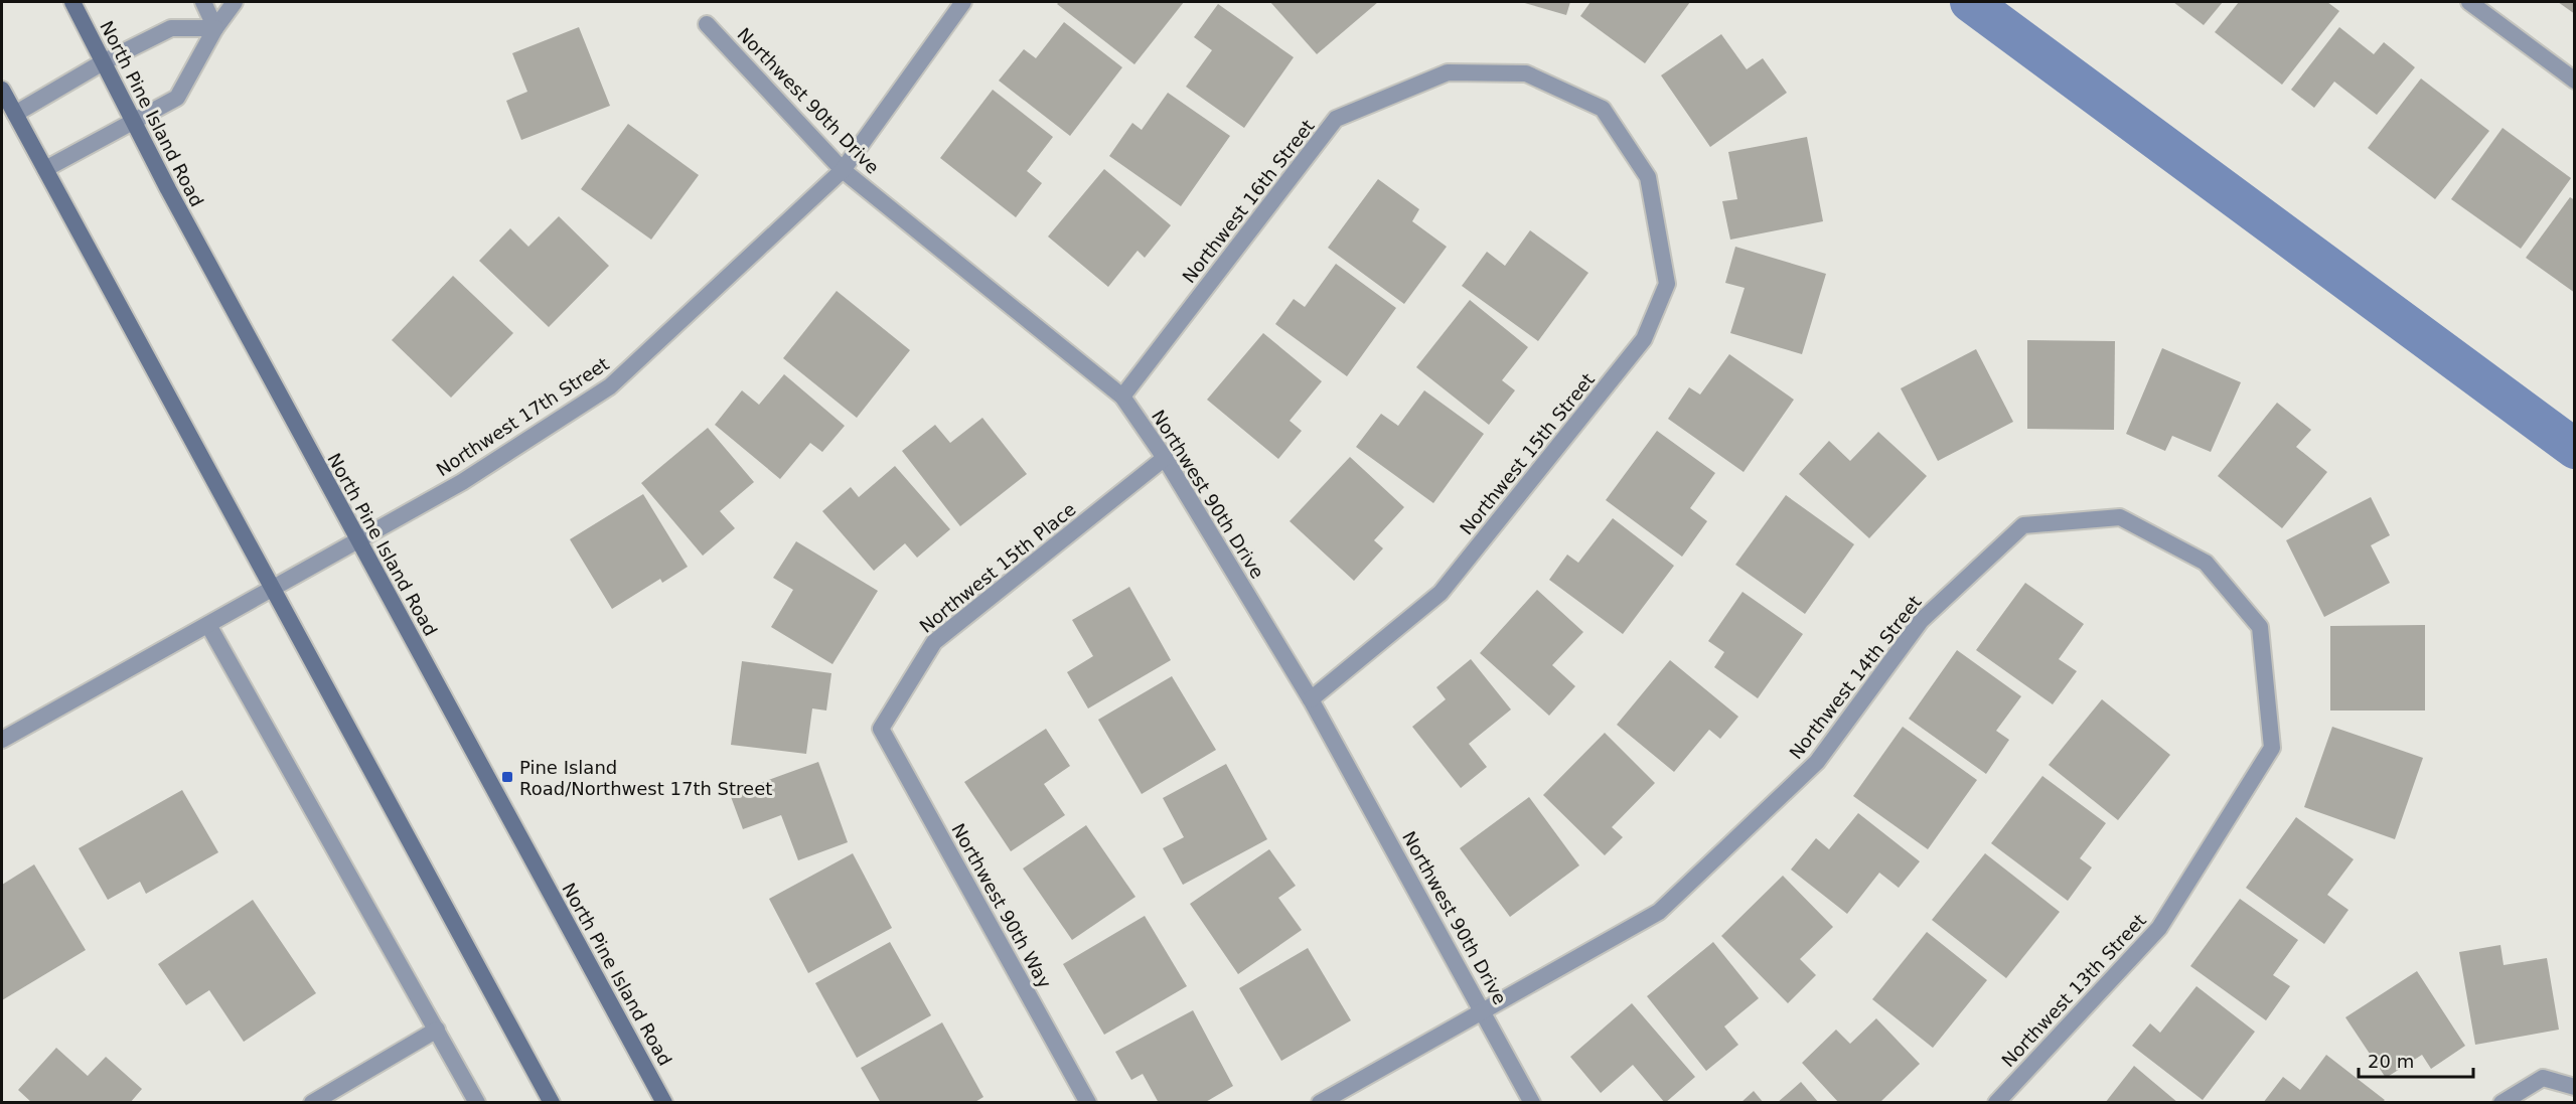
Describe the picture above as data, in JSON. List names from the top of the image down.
{
  "streets": {
    "main road": ["North Pine Island Road"],
    "street": [
      "Northwest 90th Drive",
      "Northwest 16th Street",
      "Northwest 17th Street",
      "Northwest 15th Street",
      "Northwest 15th Place",
      "Northwest 14th Street",
      "Northwest 90th Way",
      "Northwest 13th Street"
    ]
  },
  "crossings": [
    ["Northwest 90th Drive", "Northwest 16th Street"],
    ["Northwest 90th Drive", "Northwest 17th Street"],
    ["Northwest 90th Drive", "Northwest 15th Street"],
    ["Northwest 90th Drive", "Northwest 15th Place"],
    ["Northwest 90th Drive", "Northwest 14th Street"],
    ["North Pine Island Road", "Northwest 17th Street"],
    ["Northwest 16th Street", "Northwest 15th Street"],
    ["Northwest 15th Place", "Northwest 90th Way"],
    ["Northwest 14th Street", "Northwest 13th Street"]
  ],
  "places": {
    "transit": ["Pine Island Road/Northwest 17th Street"]
  },
  "scale_bar": "20 m"
}
